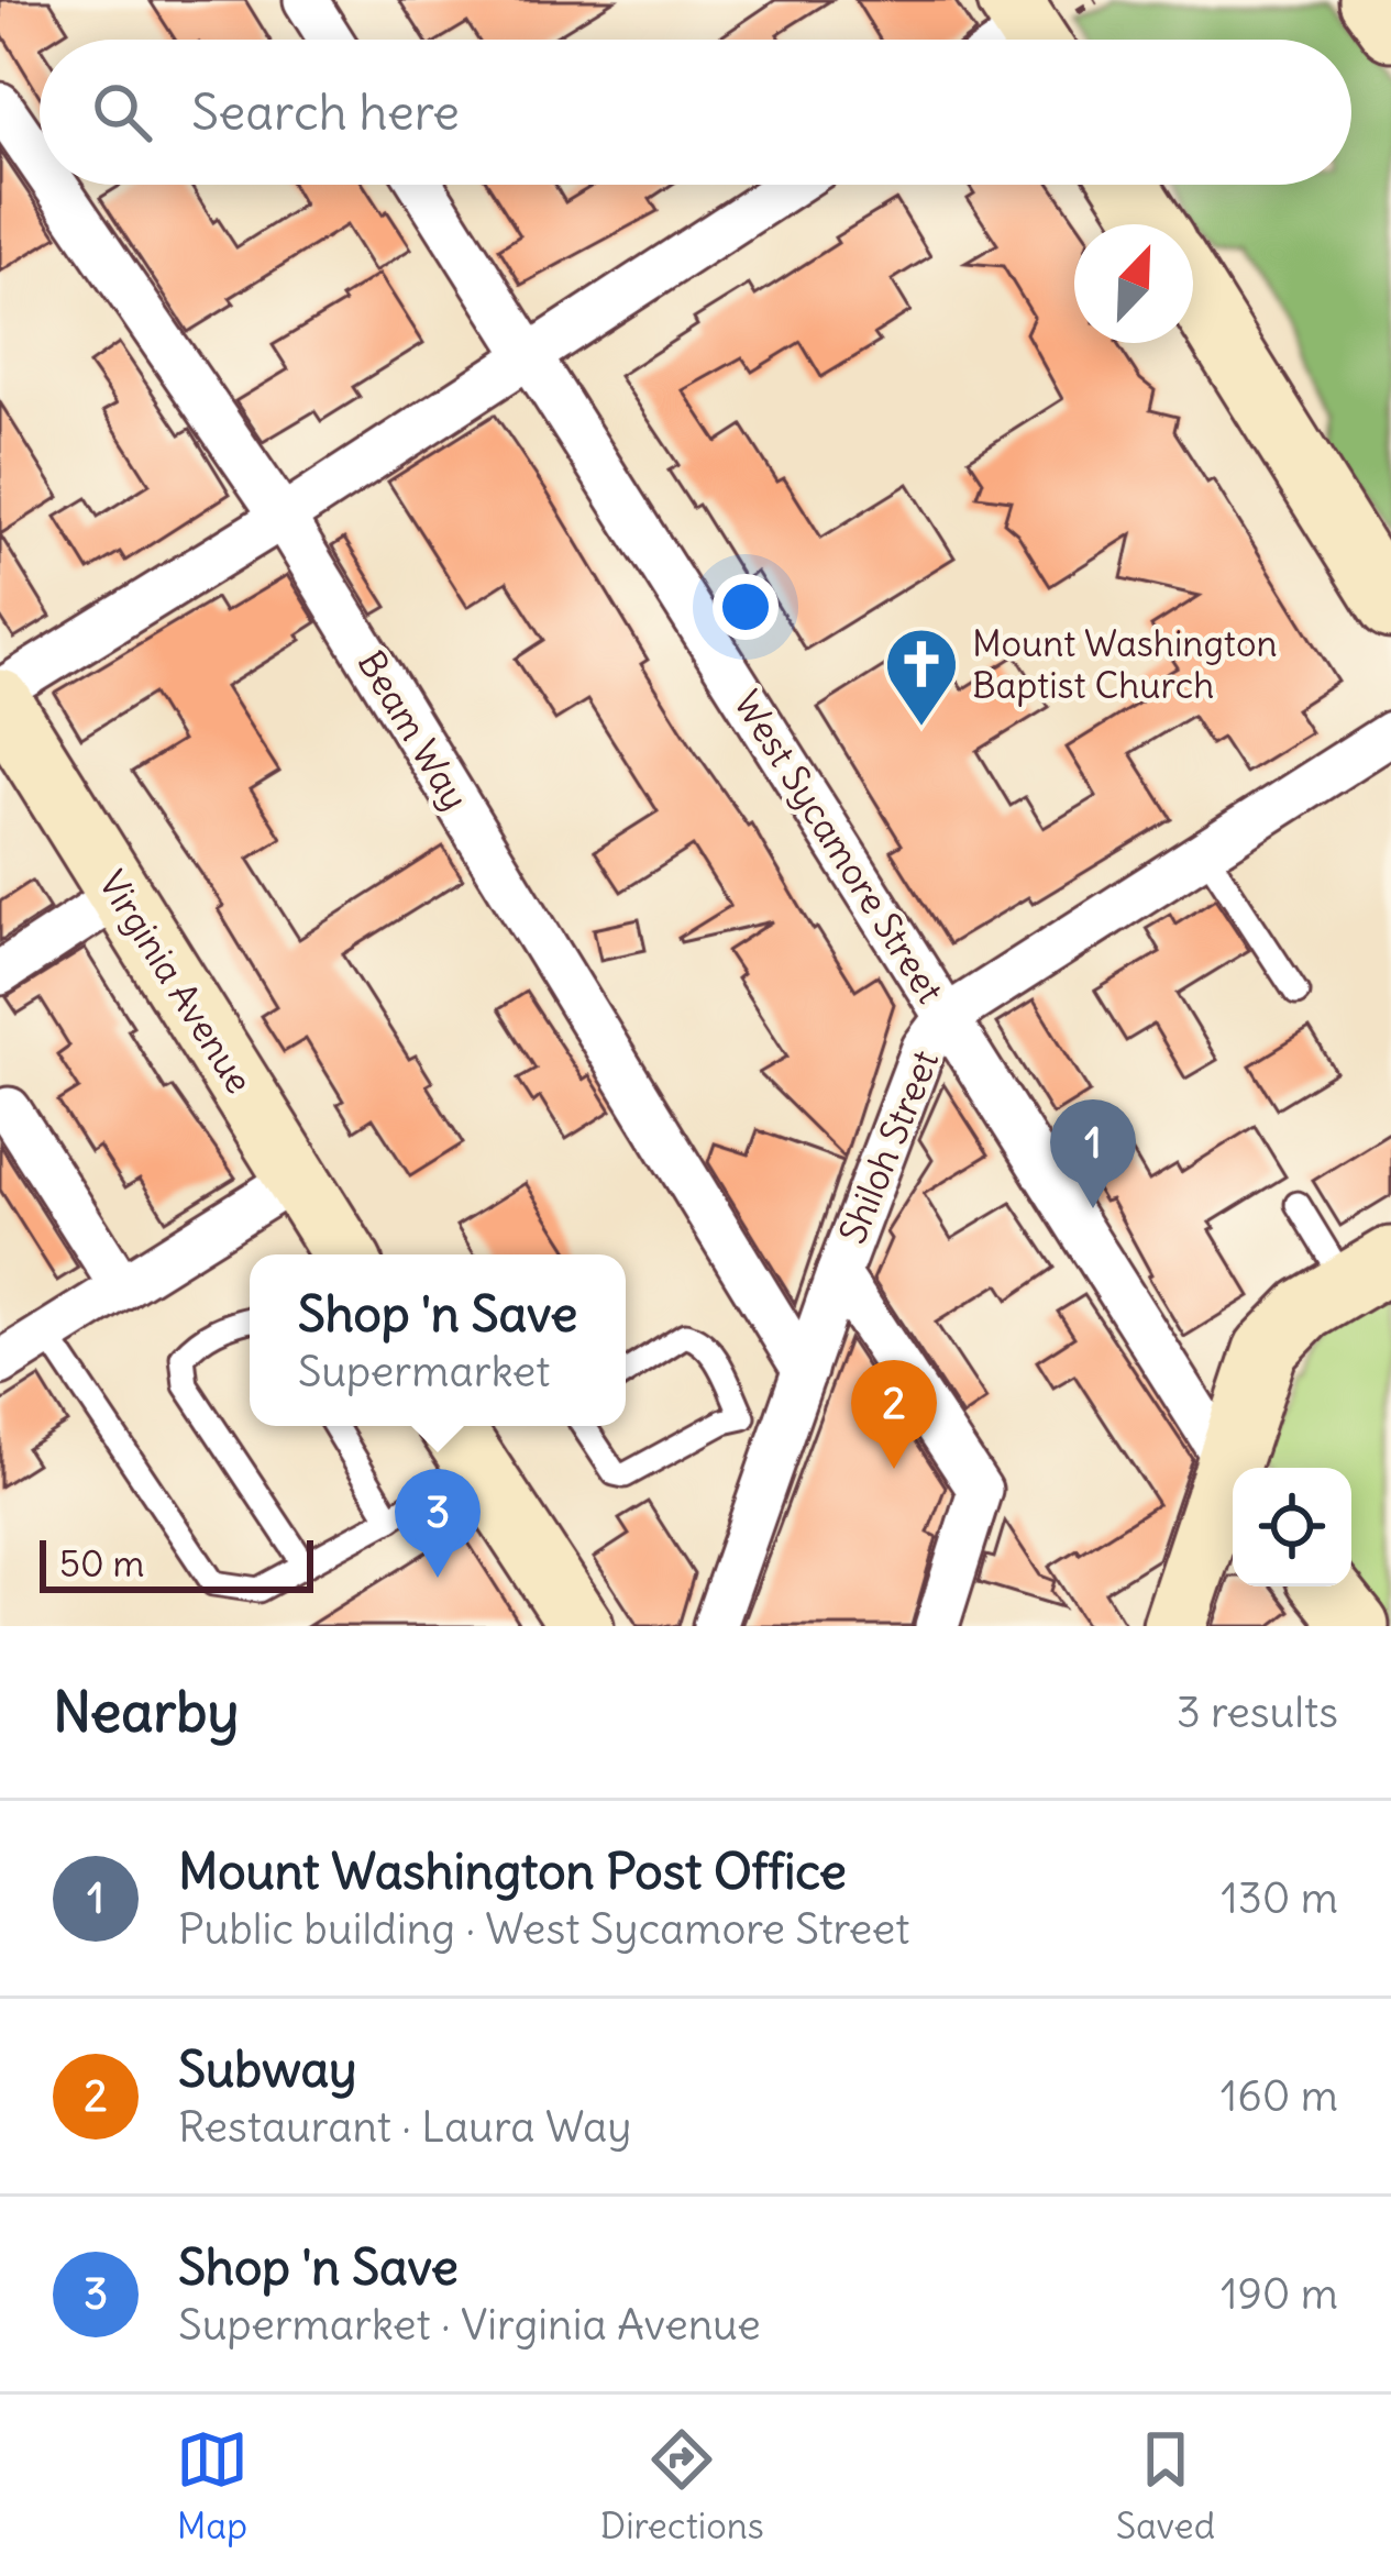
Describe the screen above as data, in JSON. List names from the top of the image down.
{
  "streets": {
    "street": [
      "Beam Way",
      "West Sycamore Street",
      "Virginia Avenue",
      "Shiloh Street"
    ]
  },
  "crossings": [
    ["Beam Way", "Shiloh Street"],
    ["West Sycamore Street", "Shiloh Street"]
  ],
  "places": {
    "church": ["Mount Washington Baptist Church"]
  },
  "scale_bar": "50 m",
  "north": "top right",
  "page": {
    "search": "Search here",
    "pins": ["1", "2", "3"],
    "popup": ["Shop 'n Save", "Supermarket"],
    "scale": "50 m",
    "heading": ["Nearby", "3 results"],
    "list": [
      {
        "mark": "1",
        "name": "Mount Washington Post Office",
        "note": "Public building · West Sycamore Street",
        "value": "130 m"
      },
      {
        "mark": "2",
        "name": "Subway",
        "note": "Restaurant · Laura Way",
        "value": "160 m"
      },
      {
        "mark": "3",
        "name": "Shop 'n Save",
        "note": "Supermarket · Virginia Avenue",
        "value": "190 m"
      }
    ],
    "nav": ["Map", "Directions", "Saved"]
  }
}
